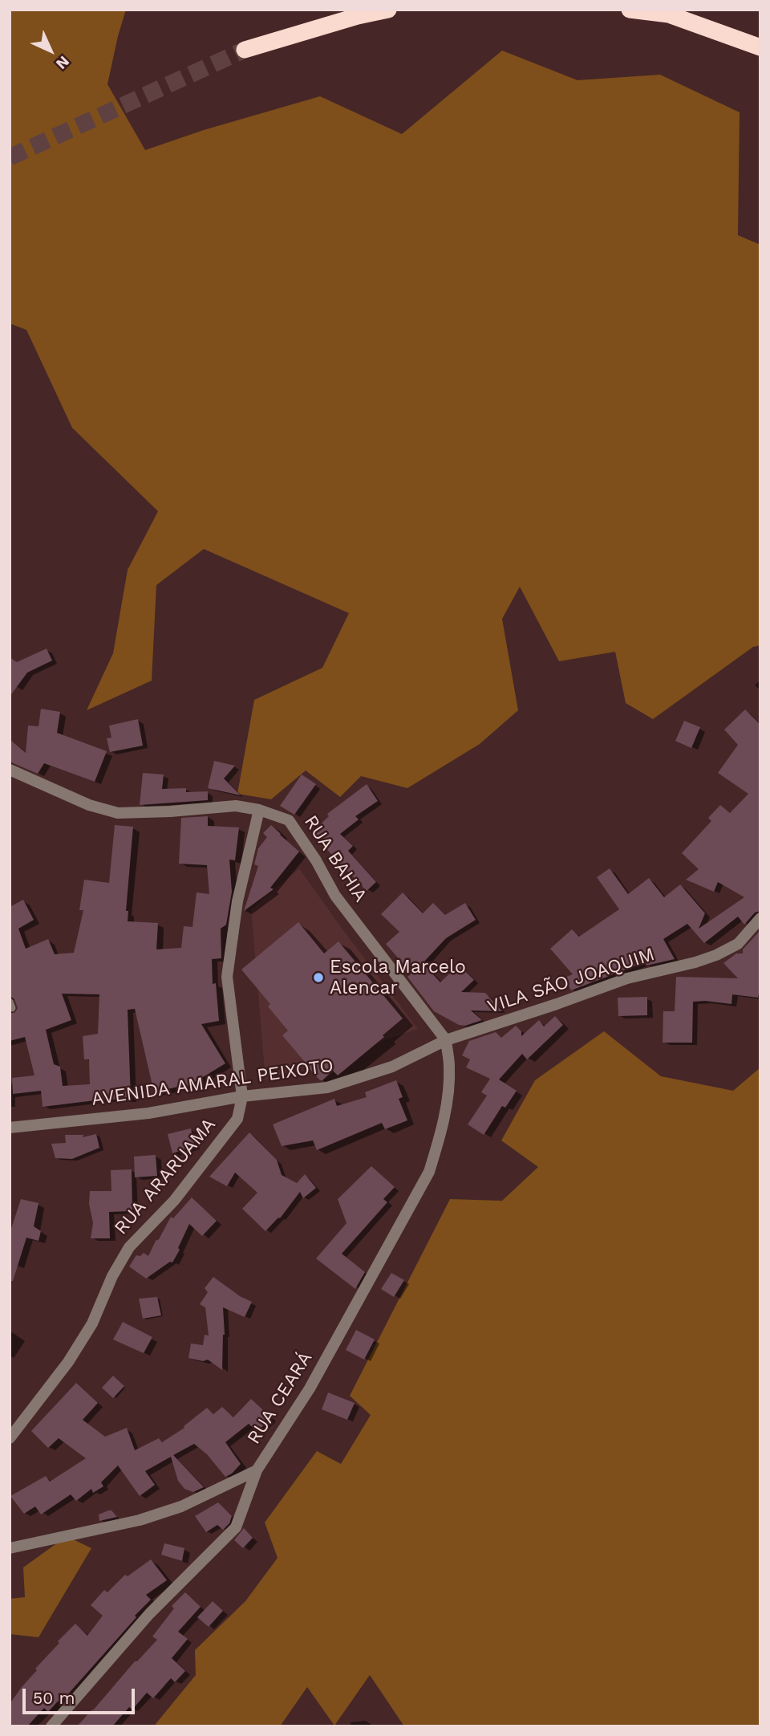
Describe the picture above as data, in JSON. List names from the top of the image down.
{
  "streets": {
    "street": [
      "RUA BAHIA",
      "VILA SÃO JOAQUIM",
      "AVENIDA AMARAL PEIXOTO",
      "RUA ARARUAMA",
      "RUA CEARÁ"
    ]
  },
  "crossings": [
    ["RUA BAHIA", "VILA SÃO JOAQUIM"],
    ["RUA BAHIA", "AVENIDA AMARAL PEIXOTO"],
    ["RUA BAHIA", "RUA ARARUAMA"],
    ["RUA BAHIA", "RUA CEARÁ"],
    ["VILA SÃO JOAQUIM", "AVENIDA AMARAL PEIXOTO"],
    ["VILA SÃO JOAQUIM", "RUA CEARÁ"],
    ["AVENIDA AMARAL PEIXOTO", "RUA ARARUAMA"],
    ["AVENIDA AMARAL PEIXOTO", "RUA CEARÁ"]
  ],
  "places": ["Escola Marcelo Alencar"],
  "scale_bar": "50 m",
  "north": "bottom right"
}
